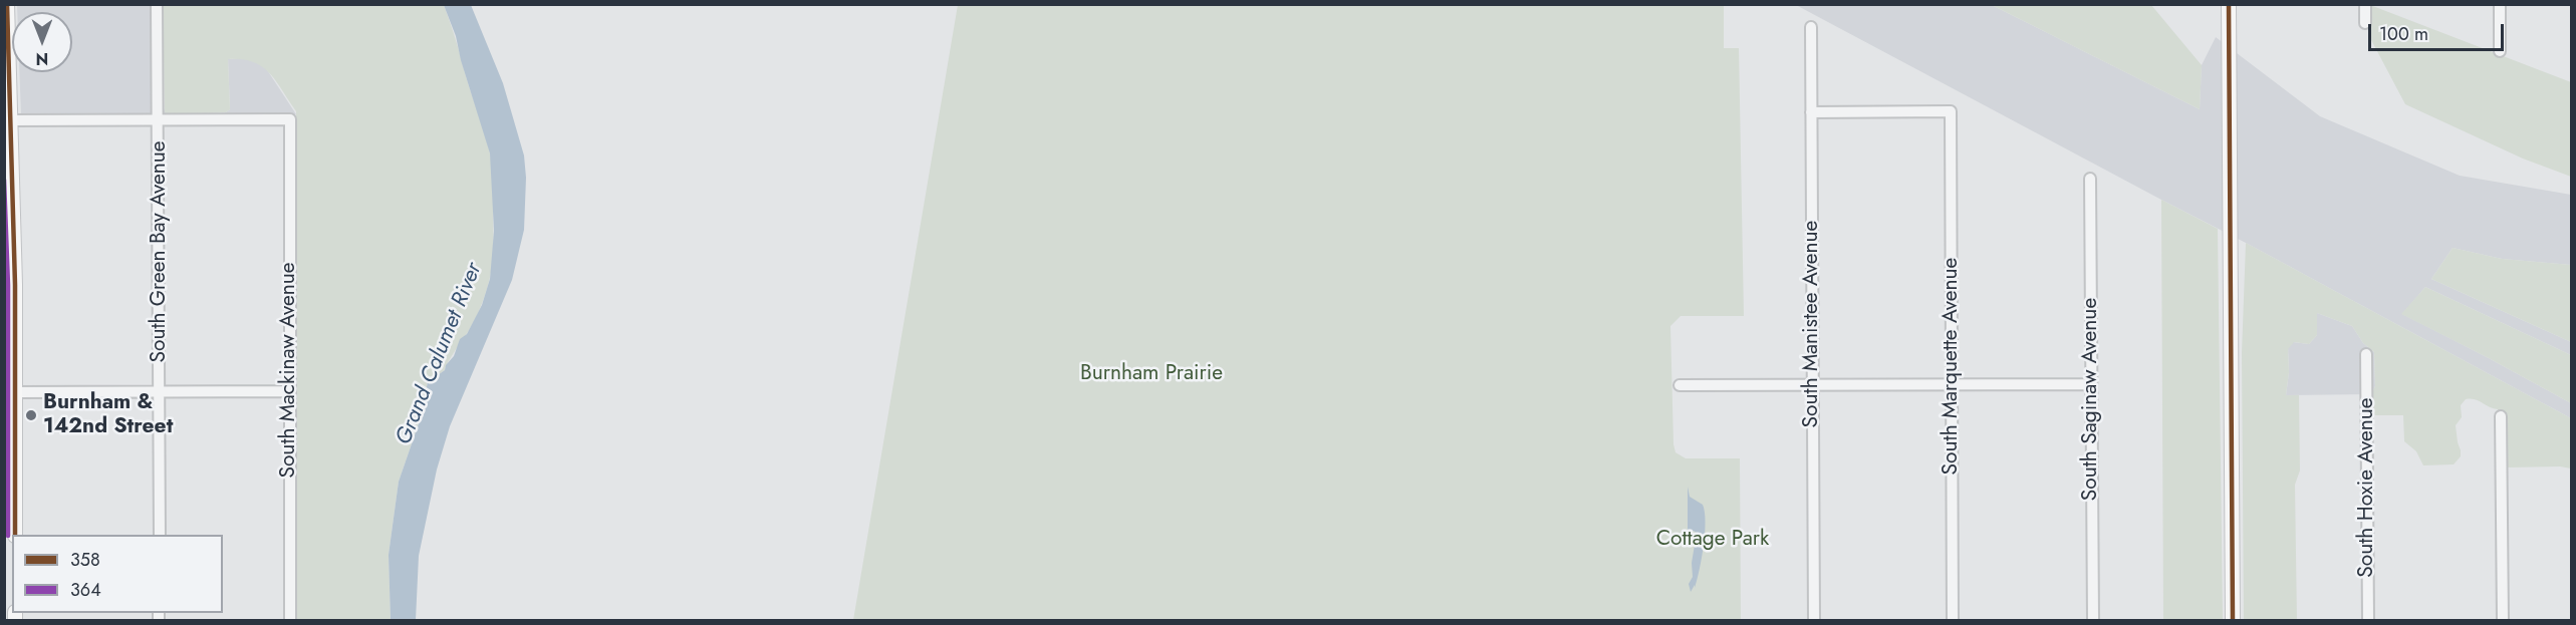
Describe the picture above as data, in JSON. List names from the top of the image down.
{
  "streets": {
    "street": [
      "South Green Bay Avenue",
      "South Manistee Avenue",
      "South Marquette Avenue",
      "South Mackinaw Avenue",
      "South Saginaw Avenue",
      "South Hoxie Avenue"
    ]
  },
  "crossings": [
    ["South Green Bay Avenue", "South Mackinaw Avenue"],
    ["South Manistee Avenue", "South Marquette Avenue"]
  ],
  "water": ["Grand Calumet River"],
  "parks": ["Burnham Prairie", "Cottage Park"],
  "places": ["Burnham & 142nd Street"],
  "lines": ["transit line 358", "transit line 364"],
  "legend": ["358", "364"],
  "scale_bar": "100 m",
  "north": "bottom"
}
